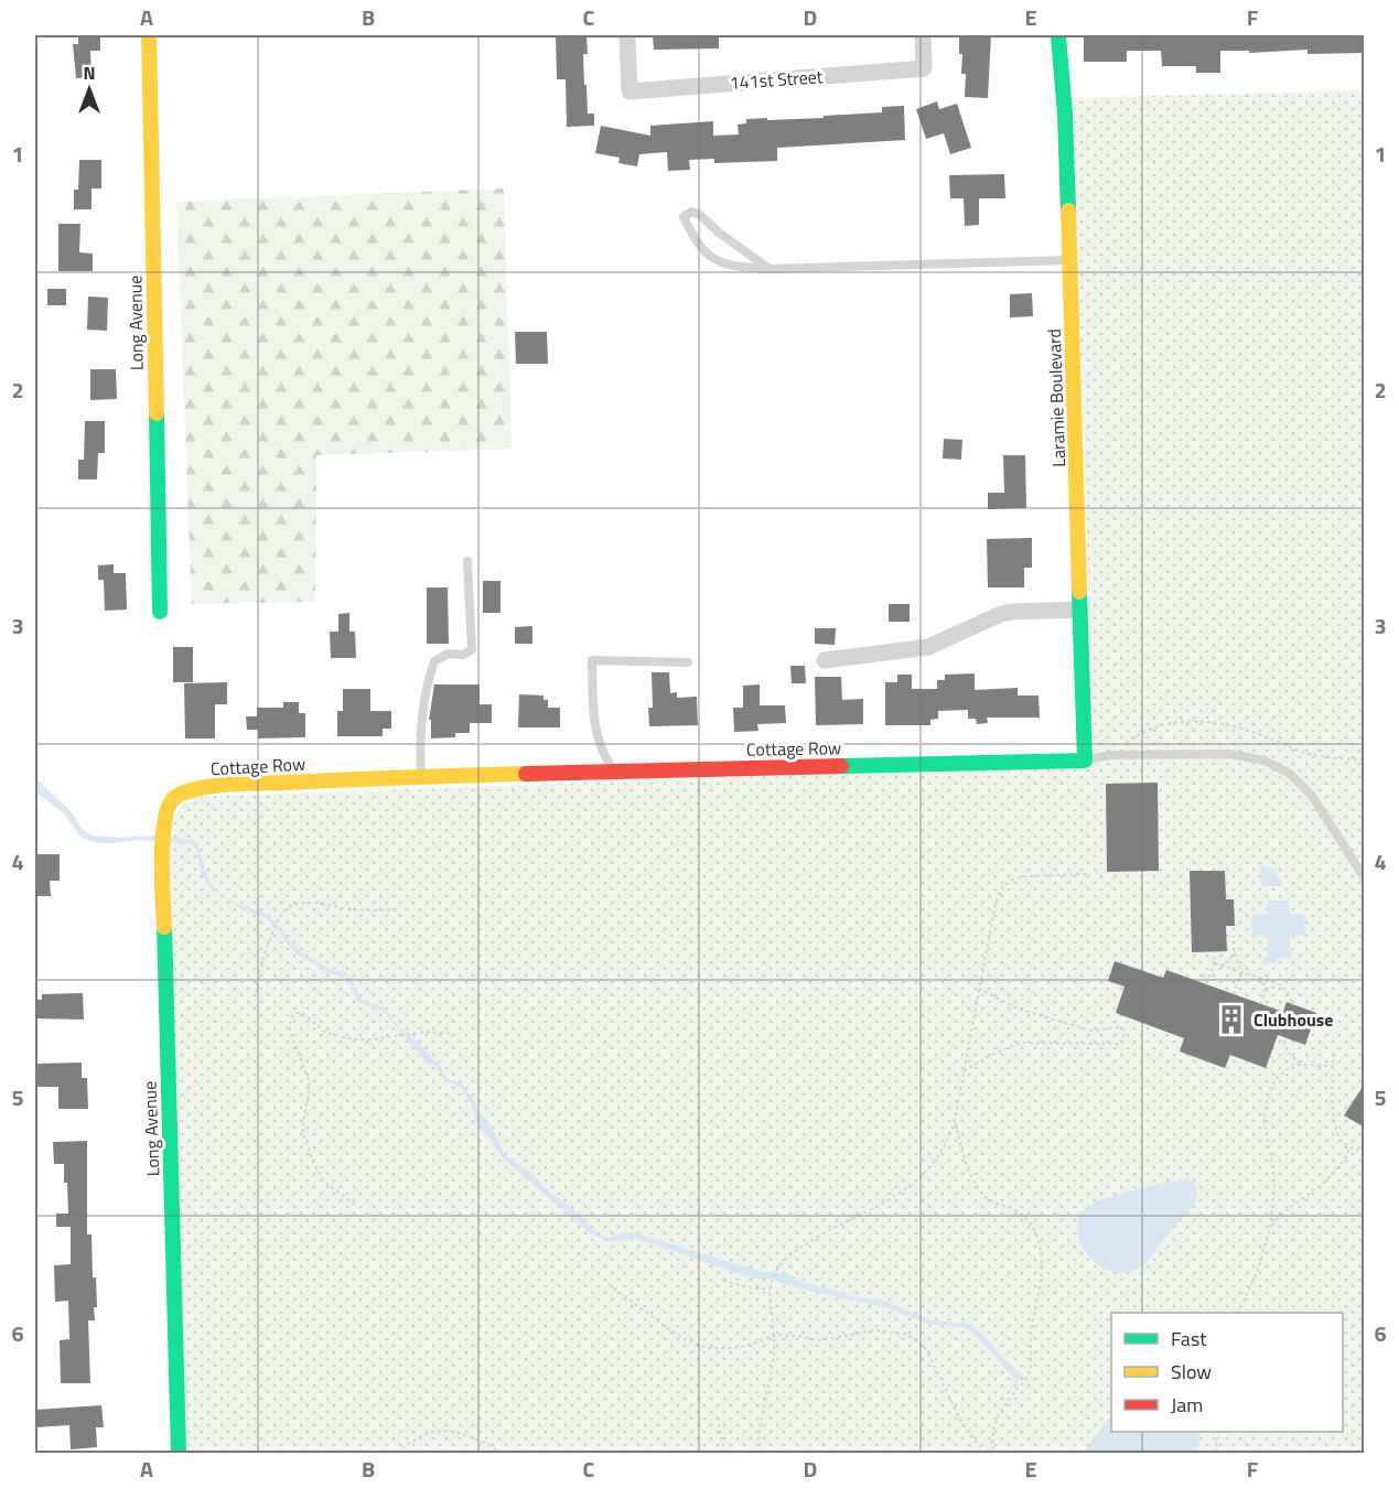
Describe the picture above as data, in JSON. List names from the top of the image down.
{
  "streets": {
    "street": [
      "141st Street",
      "Long Avenue",
      "Laramie Boulevard",
      "Cottage Row"
    ]
  },
  "crossings": [
    ["Long Avenue", "Cottage Row"],
    ["Laramie Boulevard", "Cottage Row"]
  ],
  "places": {
    "building": ["Clubhouse"]
  },
  "legend": ["Fast", "Slow", "Jam"],
  "north": "top",
  "grid": {
    "columns": [
      "A",
      "B",
      "C",
      "D",
      "E",
      "F"
    ],
    "rows": [
      "1",
      "2",
      "3",
      "4",
      "5",
      "6"
    ]
  }
}
